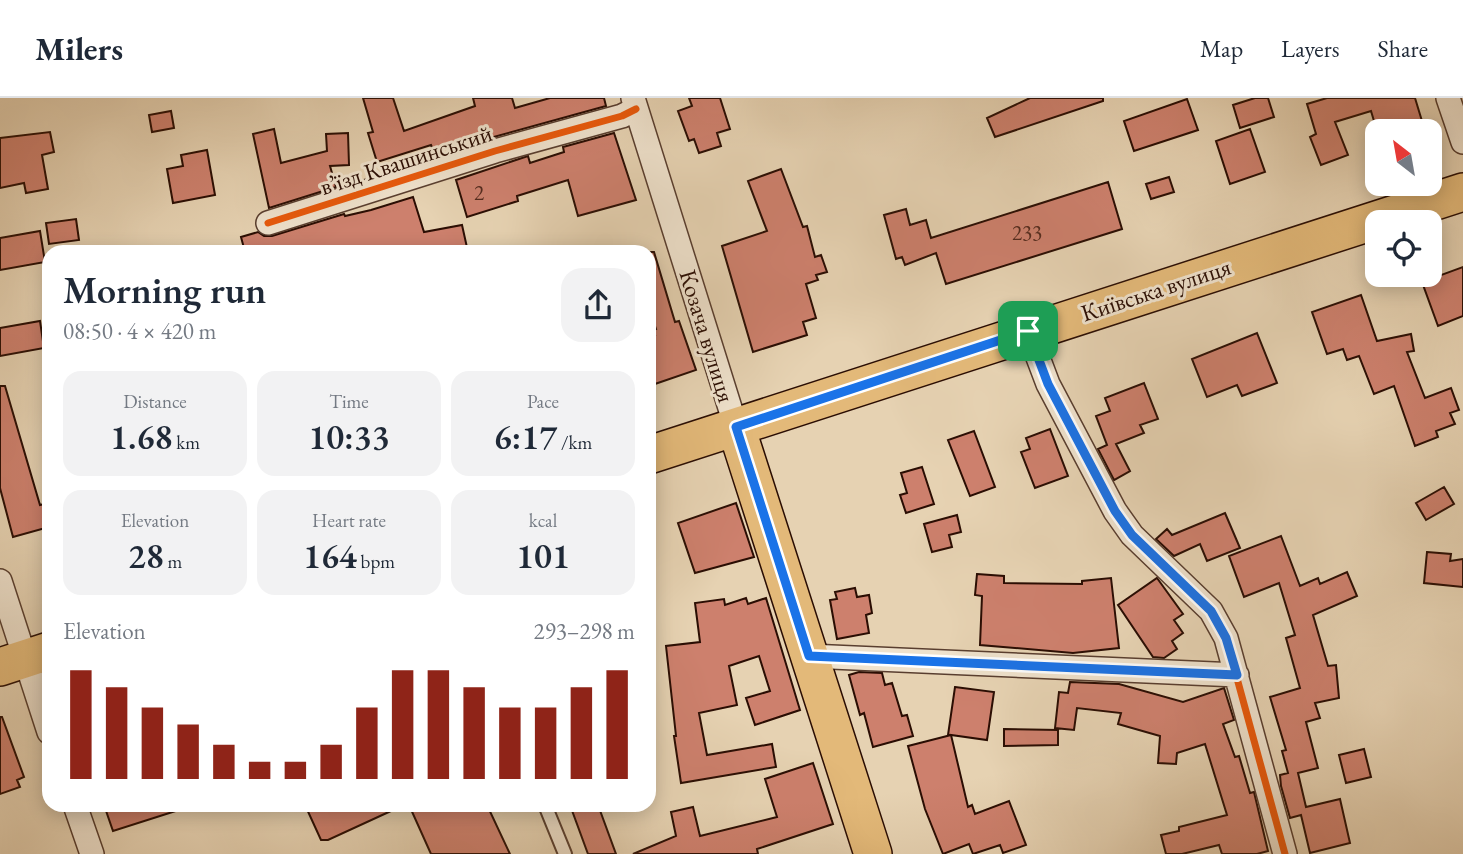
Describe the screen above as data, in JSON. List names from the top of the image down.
{
  "streets": {
    "main road": ["Київська вулиця", "Козача вулиця"],
    "street": ["в’їзд Квашинський"]
  },
  "crossings": [
    ["в’їзд Квашинський", "Козача вулиця"],
    ["Київська вулиця", "Козача вулиця"]
  ],
  "house_numbers": ["2", "233"],
  "north": "top left",
  "page": {
    "header": "Milers",
    "nav": ["Map", "Layers", "Share"],
    "heading": ["Morning run", "08:50 · 4 × 420 m"],
    "stats": [
      ["Distance", "1.68 km"],
      ["Time", "10:33"],
      ["Pace", "6:17 /km"],
      ["Elevation", "28 m"],
      ["Heart rate", "164 bpm"],
      ["kcal", "101"]
    ],
    "chart": ["Elevation", "293–298 m"]
  }
}
